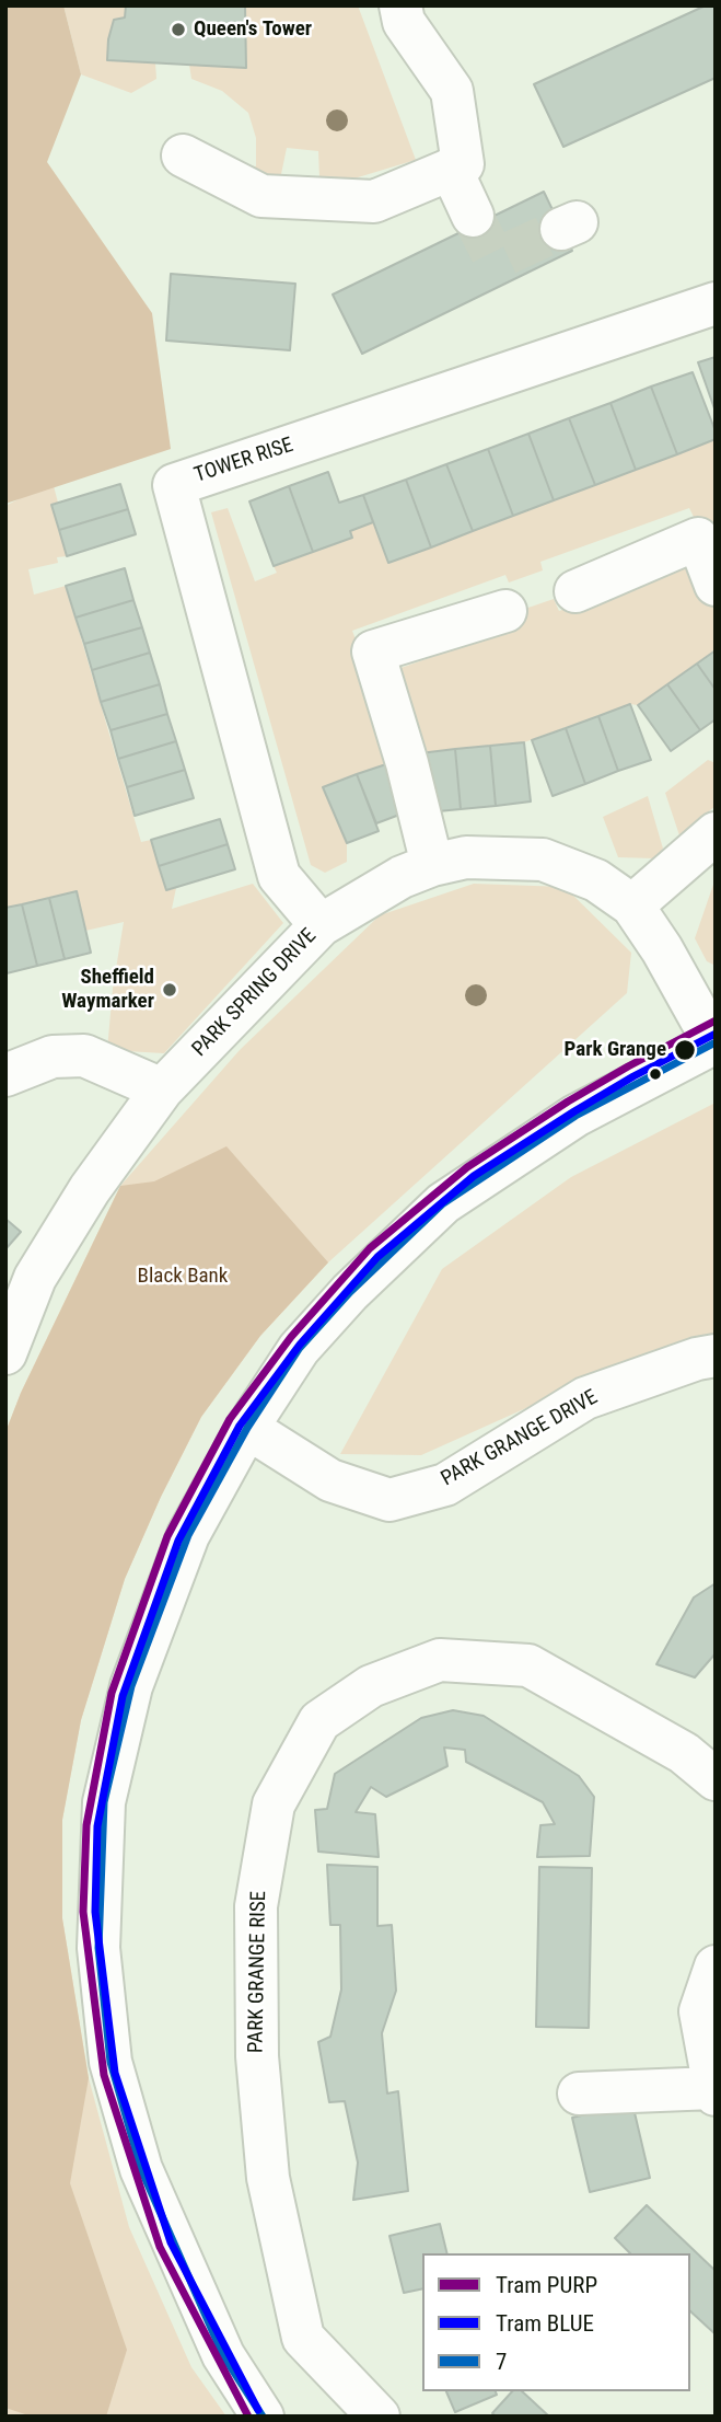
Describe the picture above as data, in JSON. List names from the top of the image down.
{
  "streets": {
    "street": [
      "TOWER RISE",
      "PARK SPRING DRIVE",
      "PARK GRANGE DRIVE",
      "PARK GRANGE RISE"
    ]
  },
  "crossings": [
    ["TOWER RISE", "PARK SPRING DRIVE"]
  ],
  "parks": ["Black Bank"],
  "places": ["Queen's Tower", "Sheffield Waymarker", "Park Grange"],
  "lines": ["tram line PURP", "tram line BLUE", "transit line 7"],
  "legend": ["Tram PURP", "Tram BLUE", "7"]
}
